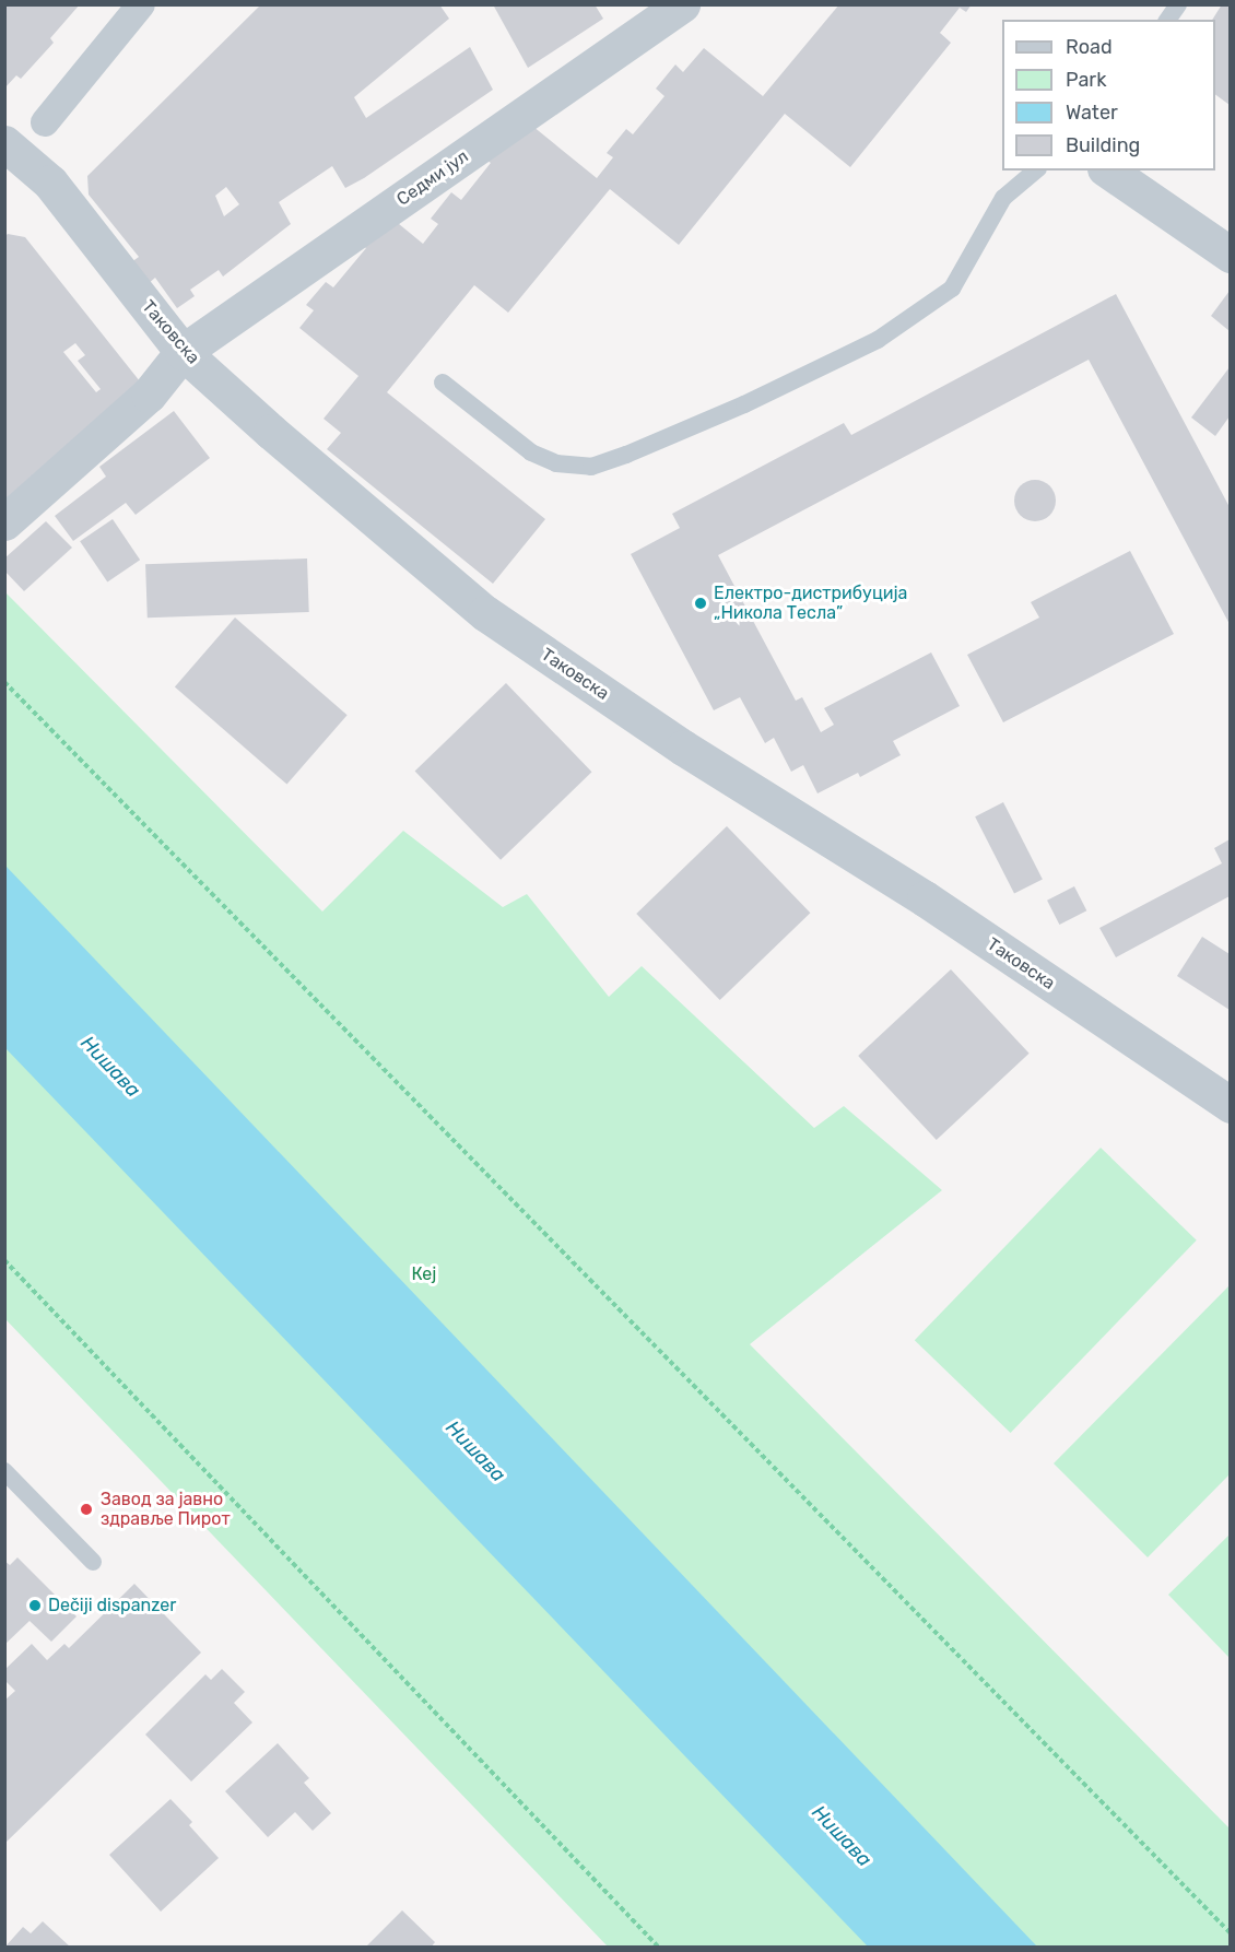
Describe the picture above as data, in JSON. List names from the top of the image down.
{
  "streets": {
    "street": ["Седми јул", "Таковска"]
  },
  "crossings": [
    ["Седми јул", "Таковска"]
  ],
  "water": ["Нишава"],
  "parks": ["Кеј"],
  "places": ["Електро-дистрибуција „Никола Тесла”", "Завод за јавно здравље Пирот", "Dečiji dispanzer"],
  "legend": [
    "Road",
    "Park",
    "Water",
    "Building"
  ]
}
